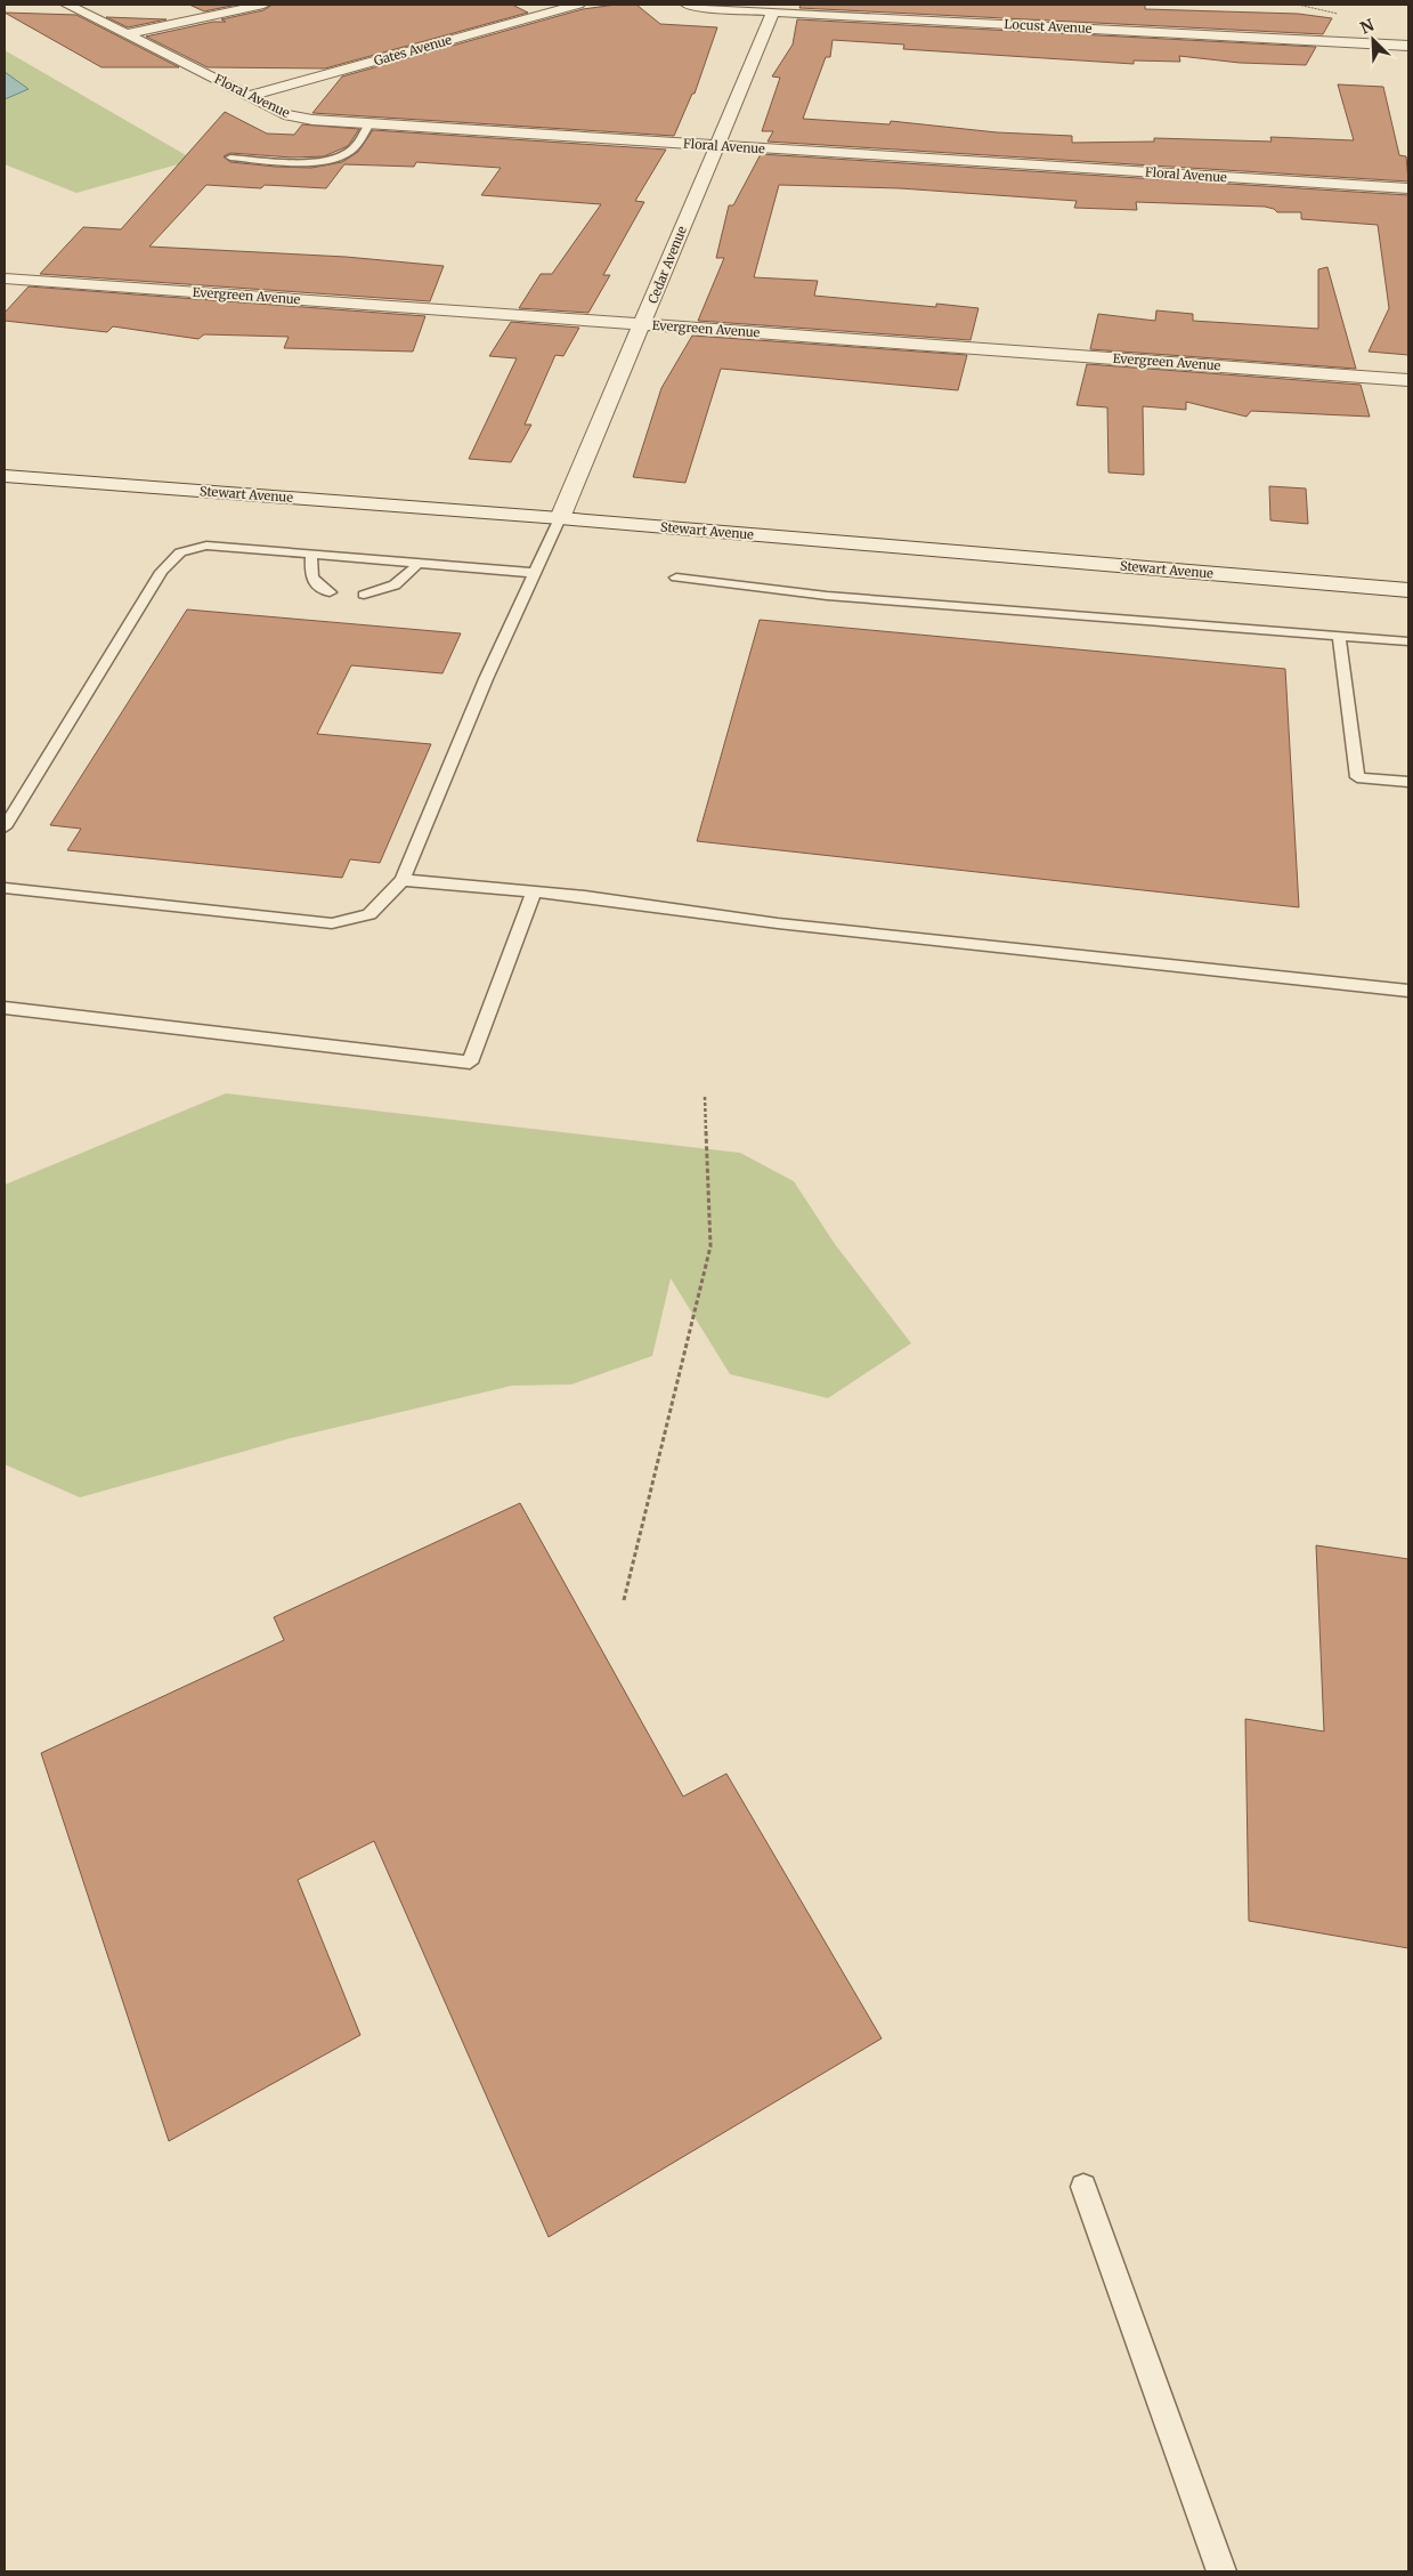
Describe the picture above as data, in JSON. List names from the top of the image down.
{
  "streets": {
    "street": [
      "Locust Avenue",
      "Gates Avenue",
      "Floral Avenue",
      "Cedar Avenue",
      "Evergreen Avenue",
      "Stewart Avenue"
    ]
  },
  "crossings": [
    ["Locust Avenue", "Cedar Avenue"],
    ["Gates Avenue", "Floral Avenue"],
    ["Floral Avenue", "Cedar Avenue"],
    ["Cedar Avenue", "Evergreen Avenue"],
    ["Cedar Avenue", "Stewart Avenue"]
  ],
  "north": "top left"
}
